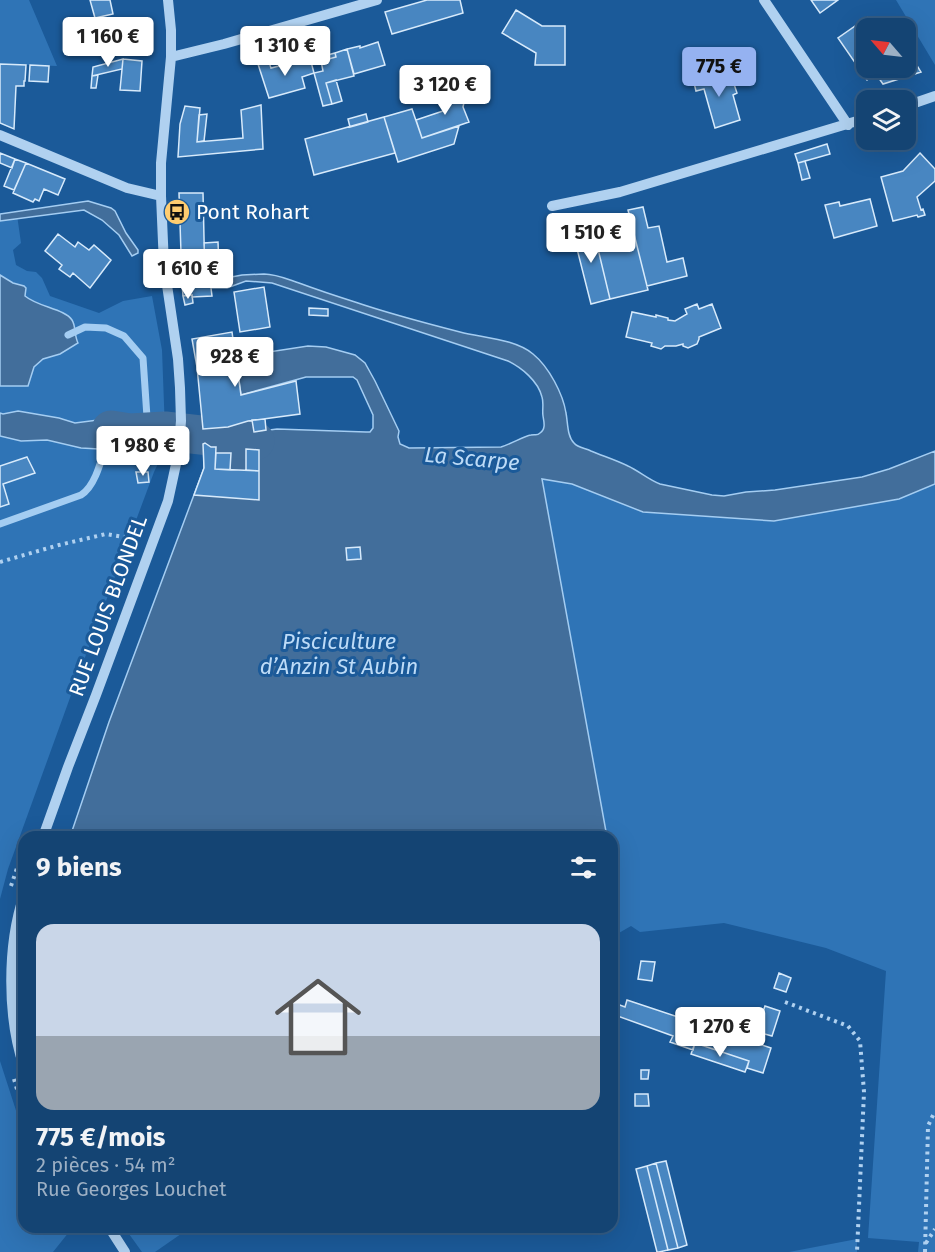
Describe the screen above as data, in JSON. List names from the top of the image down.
{
  "streets": {
    "street": ["RUE LOUIS BLONDEL"]
  },
  "water": ["La Scarpe", "Pisciculture d’Anzin St Aubin"],
  "places": {
    "bus stop": ["Pont Rohart"]
  },
  "north": "top left",
  "page": {
    "price": [
      "1 160 €",
      "1 310 €",
      "775 €",
      "3 120 €",
      "1 510 €",
      "1 610 €",
      "928 €",
      "1 980 €",
      "1 270 €"
    ],
    "heading": "9 biens",
    "list": [
      {
        "name": "775 €/mois",
        "note": "2 pièces · 54 m² · Rue Georges Louchet"
      }
    ]
  }
}
